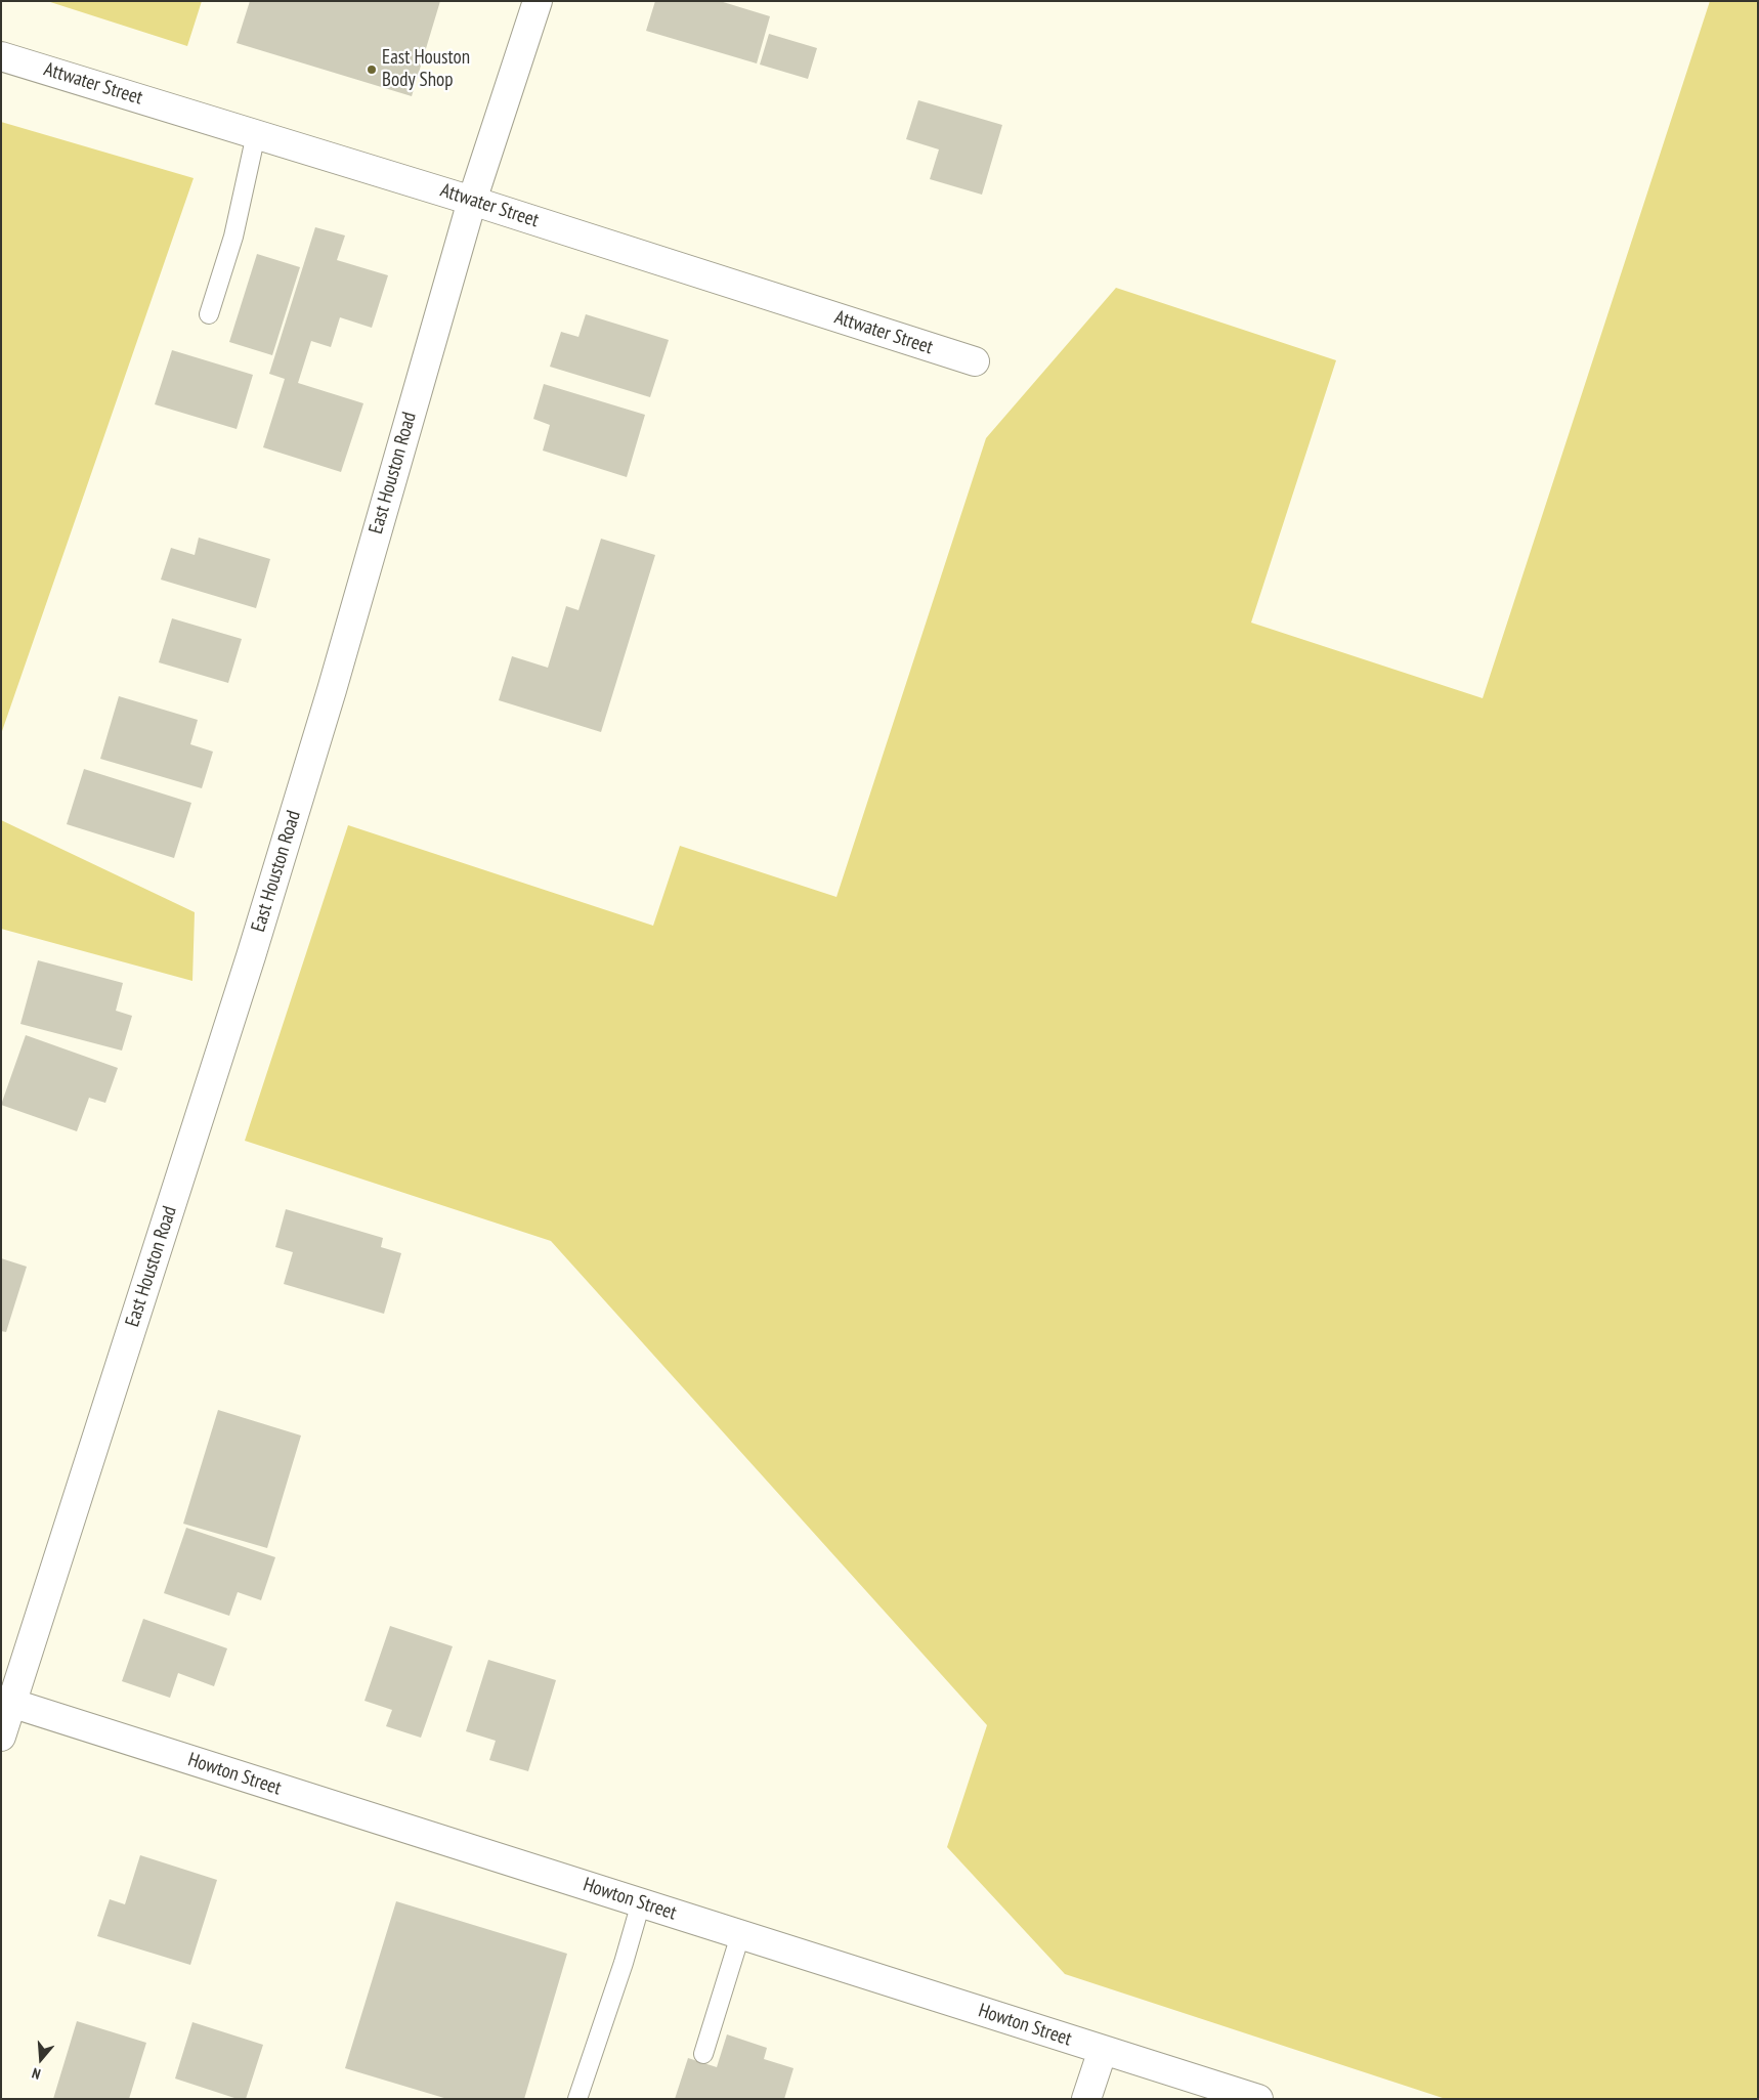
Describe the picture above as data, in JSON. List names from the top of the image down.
{
  "streets": {
    "street": ["Attwater Street", "East Houston Road", "Howton Street"]
  },
  "crossings": [
    ["Attwater Street", "East Houston Road"],
    ["East Houston Road", "Howton Street"]
  ],
  "places": ["East Houston Body Shop"],
  "north": "bottom"
}
